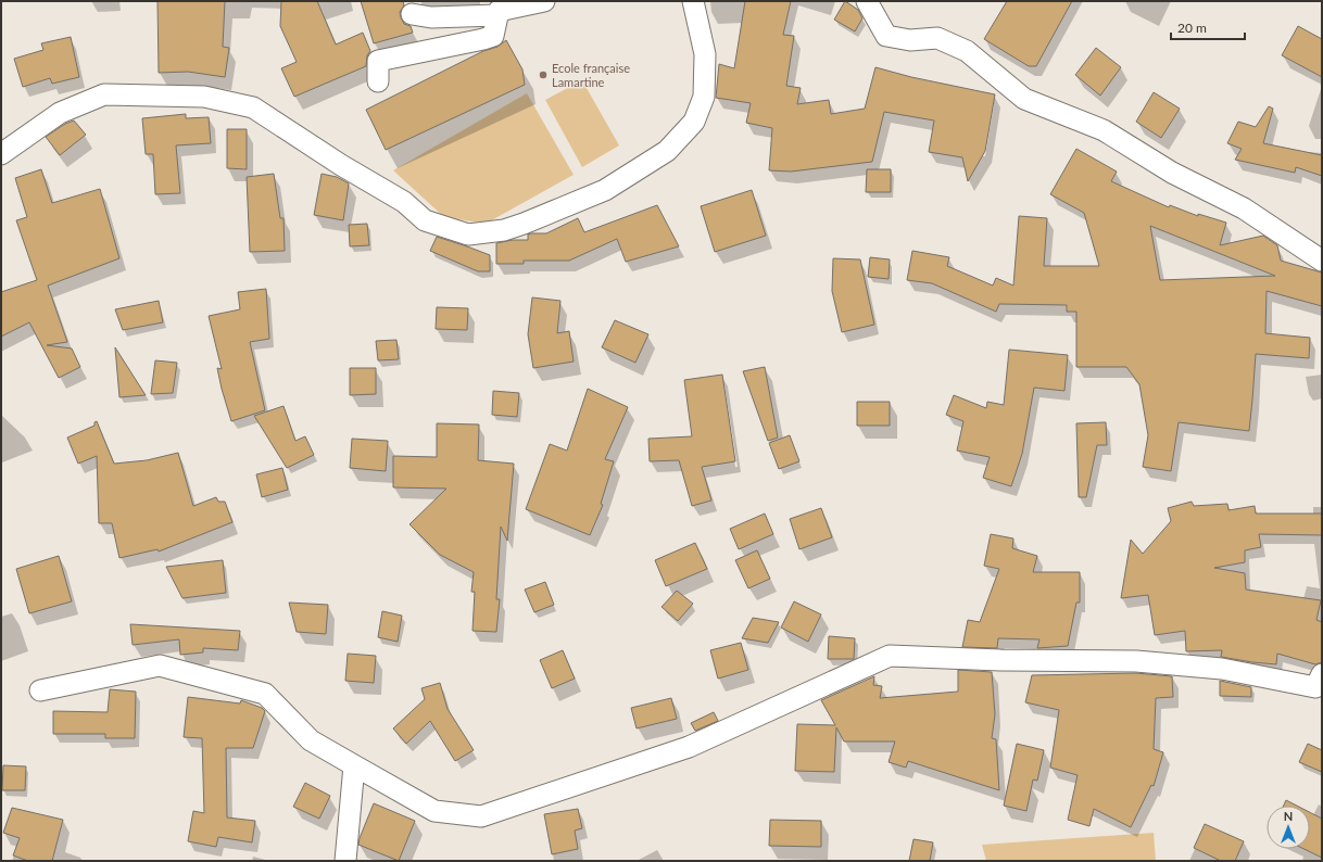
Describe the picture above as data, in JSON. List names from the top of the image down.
{
  "places": ["Ecole française Lamartine"],
  "scale_bar": "20 m",
  "north": "top"
}
